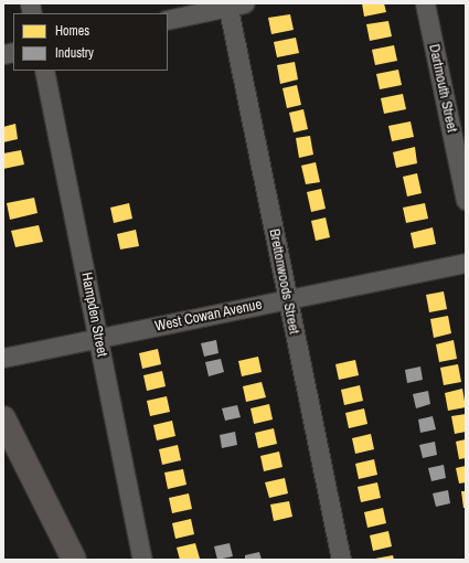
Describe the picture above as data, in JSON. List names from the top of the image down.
{
  "streets": {
    "street": [
      "Dartmouth Street",
      "Brettonwoods Street",
      "Hampden Street",
      "West Cowan Avenue"
    ]
  },
  "crossings": [
    ["Brettonwoods Street", "West Cowan Avenue"],
    ["Hampden Street", "West Cowan Avenue"]
  ],
  "legend": ["Homes", "Industry"]
}
